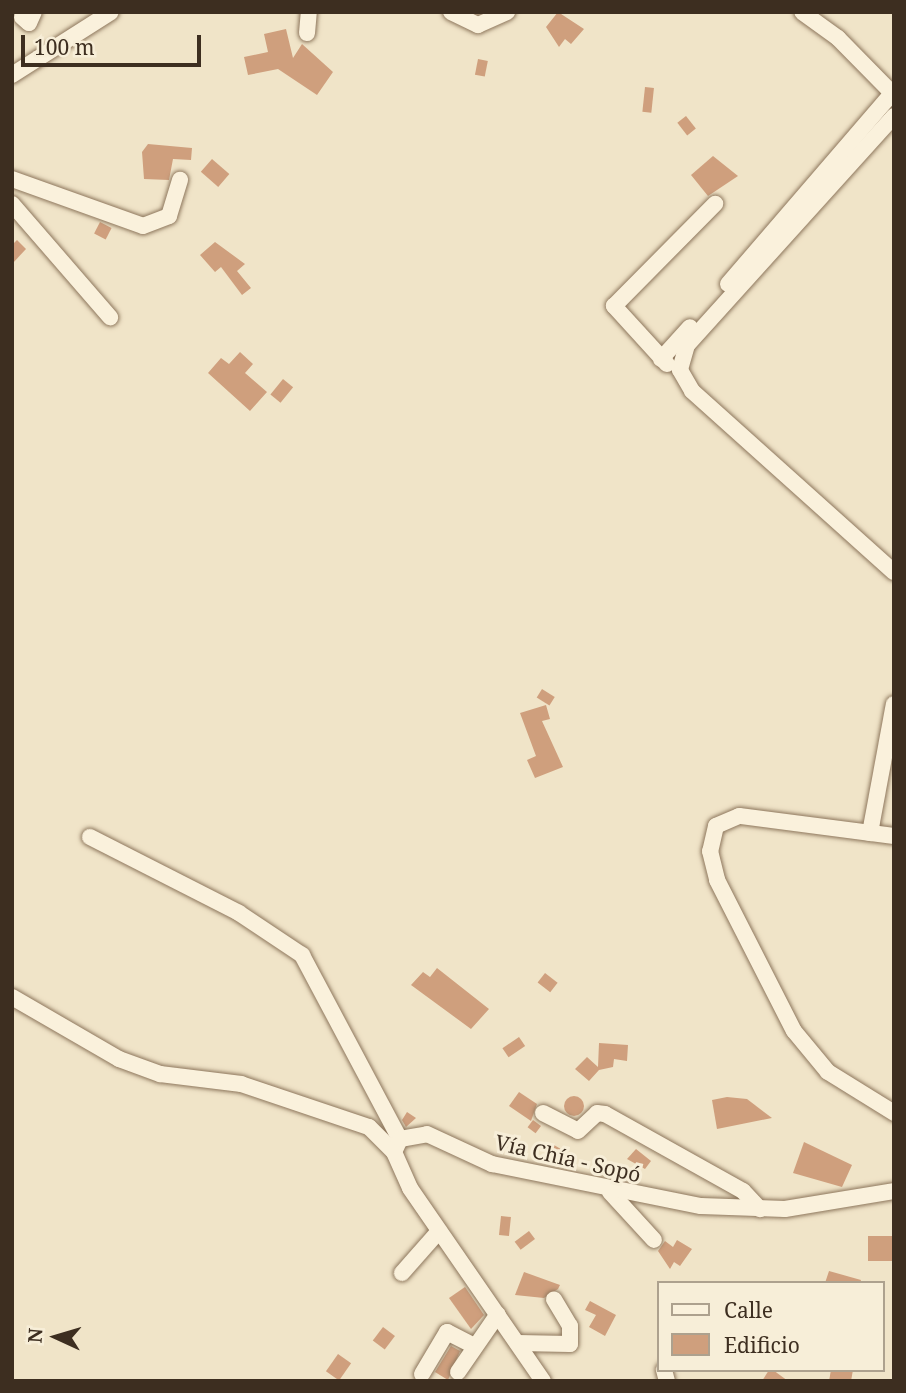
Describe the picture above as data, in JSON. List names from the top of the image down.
{
  "streets": {
    "street": ["Vía Chía - Sopó"]
  },
  "legend": ["Calle", "Edificio"],
  "scale_bar": "100 m",
  "north": "left"
}
